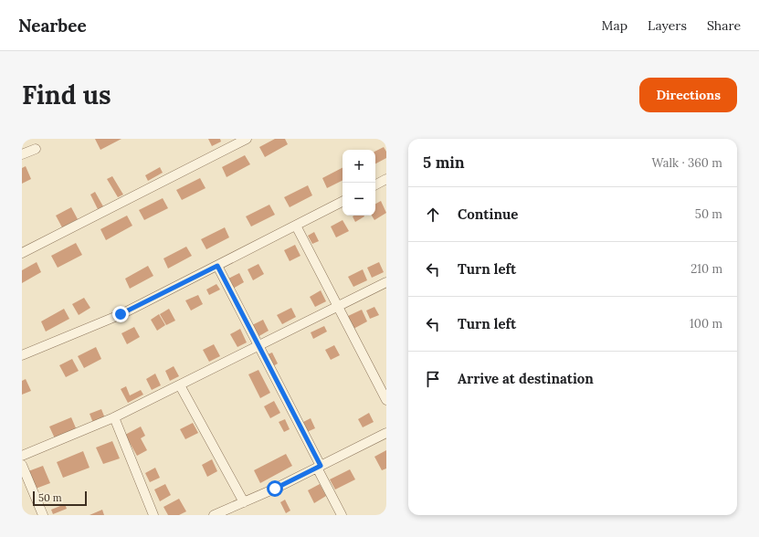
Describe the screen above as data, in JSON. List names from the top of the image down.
{
  "scale_bar": "50 m",
  "page": {
    "header": "Nearbee",
    "nav": ["Map", "Layers", "Share"],
    "buttons": "Directions",
    "title": "Find us",
    "heading": ["5 min", "Walk · 360 m"],
    "map_buttons": ["+", "−"],
    "list": [
      ["Continue", "50 m"],
      ["Turn left", "210 m"],
      ["Turn left", "100 m"],
      "Arrive at destination"
    ],
    "scale": "50 m"
  }
}
